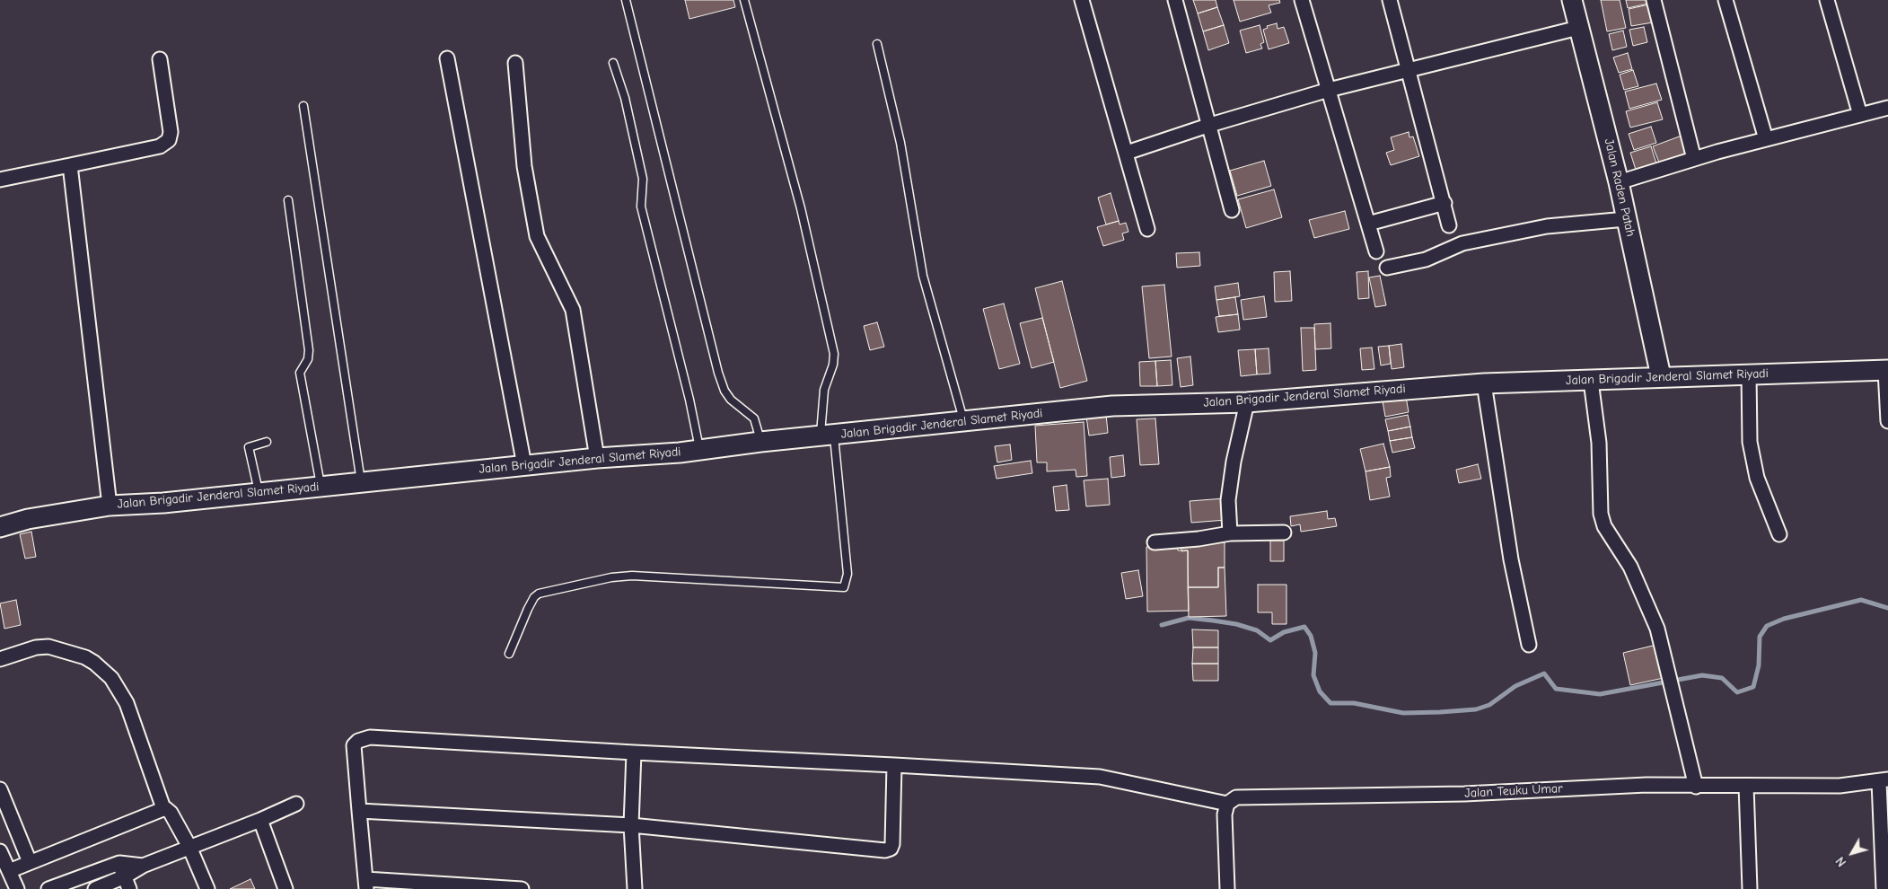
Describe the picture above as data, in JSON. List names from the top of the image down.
{
  "streets": {
    "main road": ["Jalan Raden Patah", "Jalan Brigadir Jenderal Slamet Riyadi"],
    "street": ["Jalan Teuku Umar"]
  },
  "crossings": [
    ["Jalan Raden Patah", "Jalan Brigadir Jenderal Slamet Riyadi"]
  ],
  "north": "bottom left"
}
